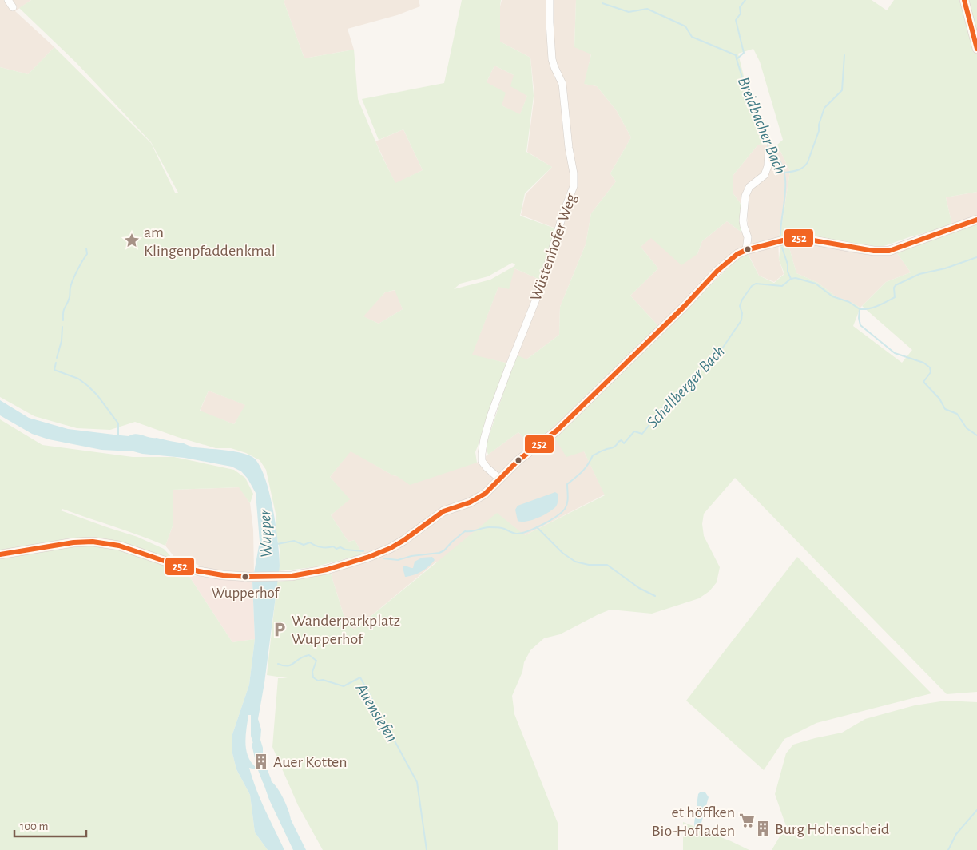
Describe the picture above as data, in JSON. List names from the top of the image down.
{
  "streets": {
    "street": ["Wüstenhofer Weg"]
  },
  "water": [
    "Breidbacher Bach",
    "Schellberger Bach",
    "Wupper",
    "Auensiefen"
  ],
  "places": {
    "place": ["am Klingenpfaddenkmal"],
    "other": ["Wupperhof"],
    "parking": ["Wanderparkplatz Wupperhof"],
    "building": ["Auer Kotten", "Burg Hohenscheid"],
    "supermarket": ["et höffken Bio-Hofladen"]
  },
  "lines": ["transit line 252"],
  "scale_bar": "100 m"
}
